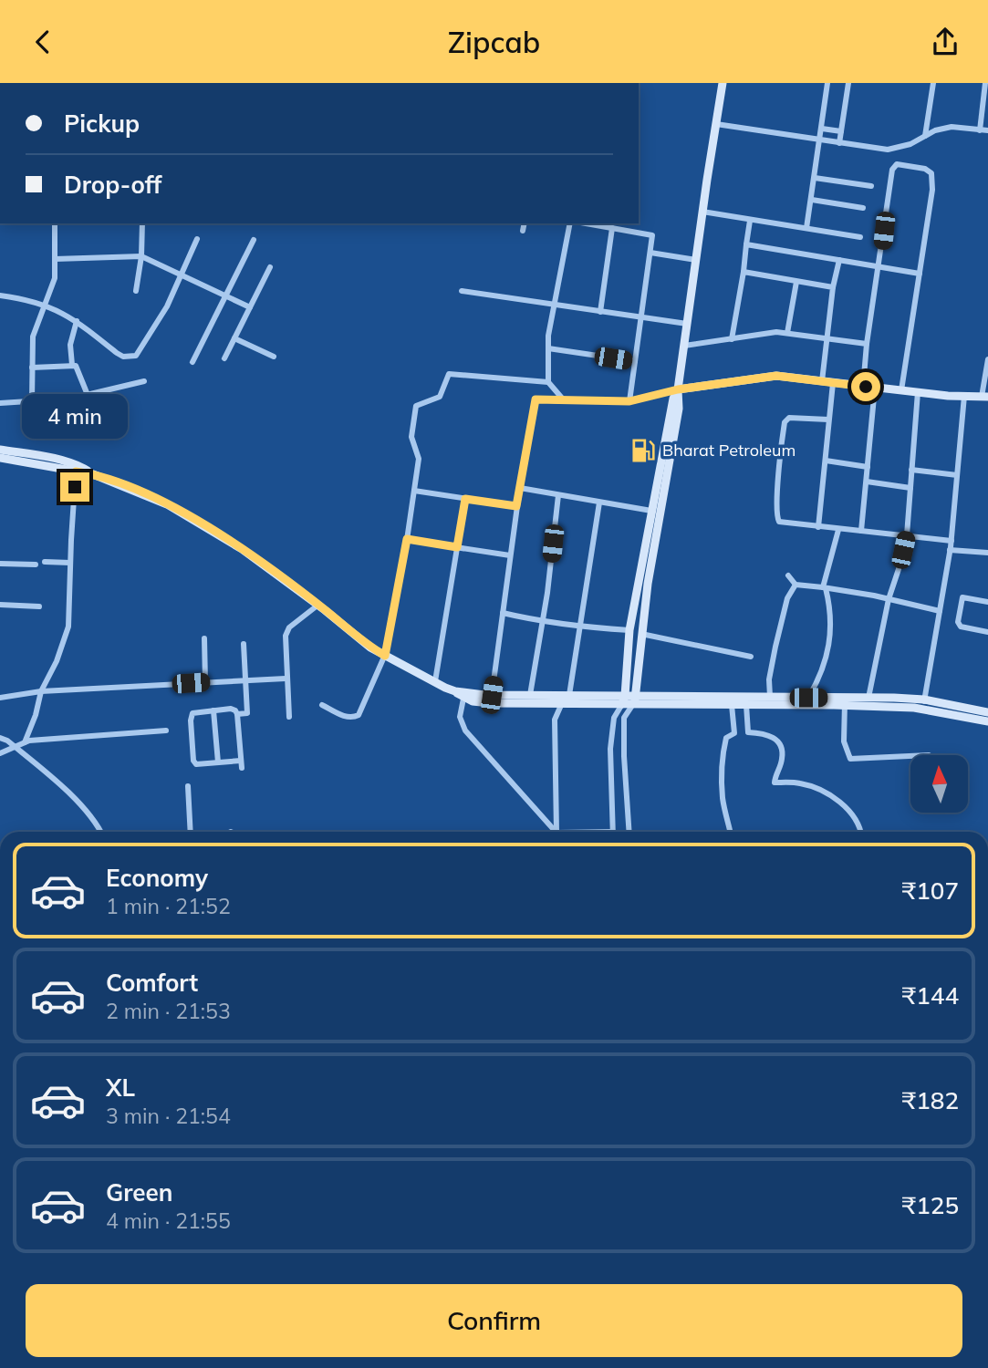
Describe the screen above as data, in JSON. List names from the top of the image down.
{
  "places": {
    "fuel station": ["Bharat Petroleum"]
  },
  "north": "top",
  "page": {
    "header": "Zipcab",
    "banner": ["Pickup", "Drop-off"],
    "bubble": "4 min",
    "list": [
      {
        "name": "Economy",
        "note": "1 min · 21:52",
        "value": "₹107"
      },
      {
        "name": "Comfort",
        "note": "2 min · 21:53",
        "value": "₹144"
      },
      {
        "name": "XL",
        "note": "3 min · 21:54",
        "value": "₹182"
      },
      {
        "name": "Green",
        "note": "4 min · 21:55",
        "value": "₹125"
      }
    ],
    "buttons": "Confirm"
  }
}
